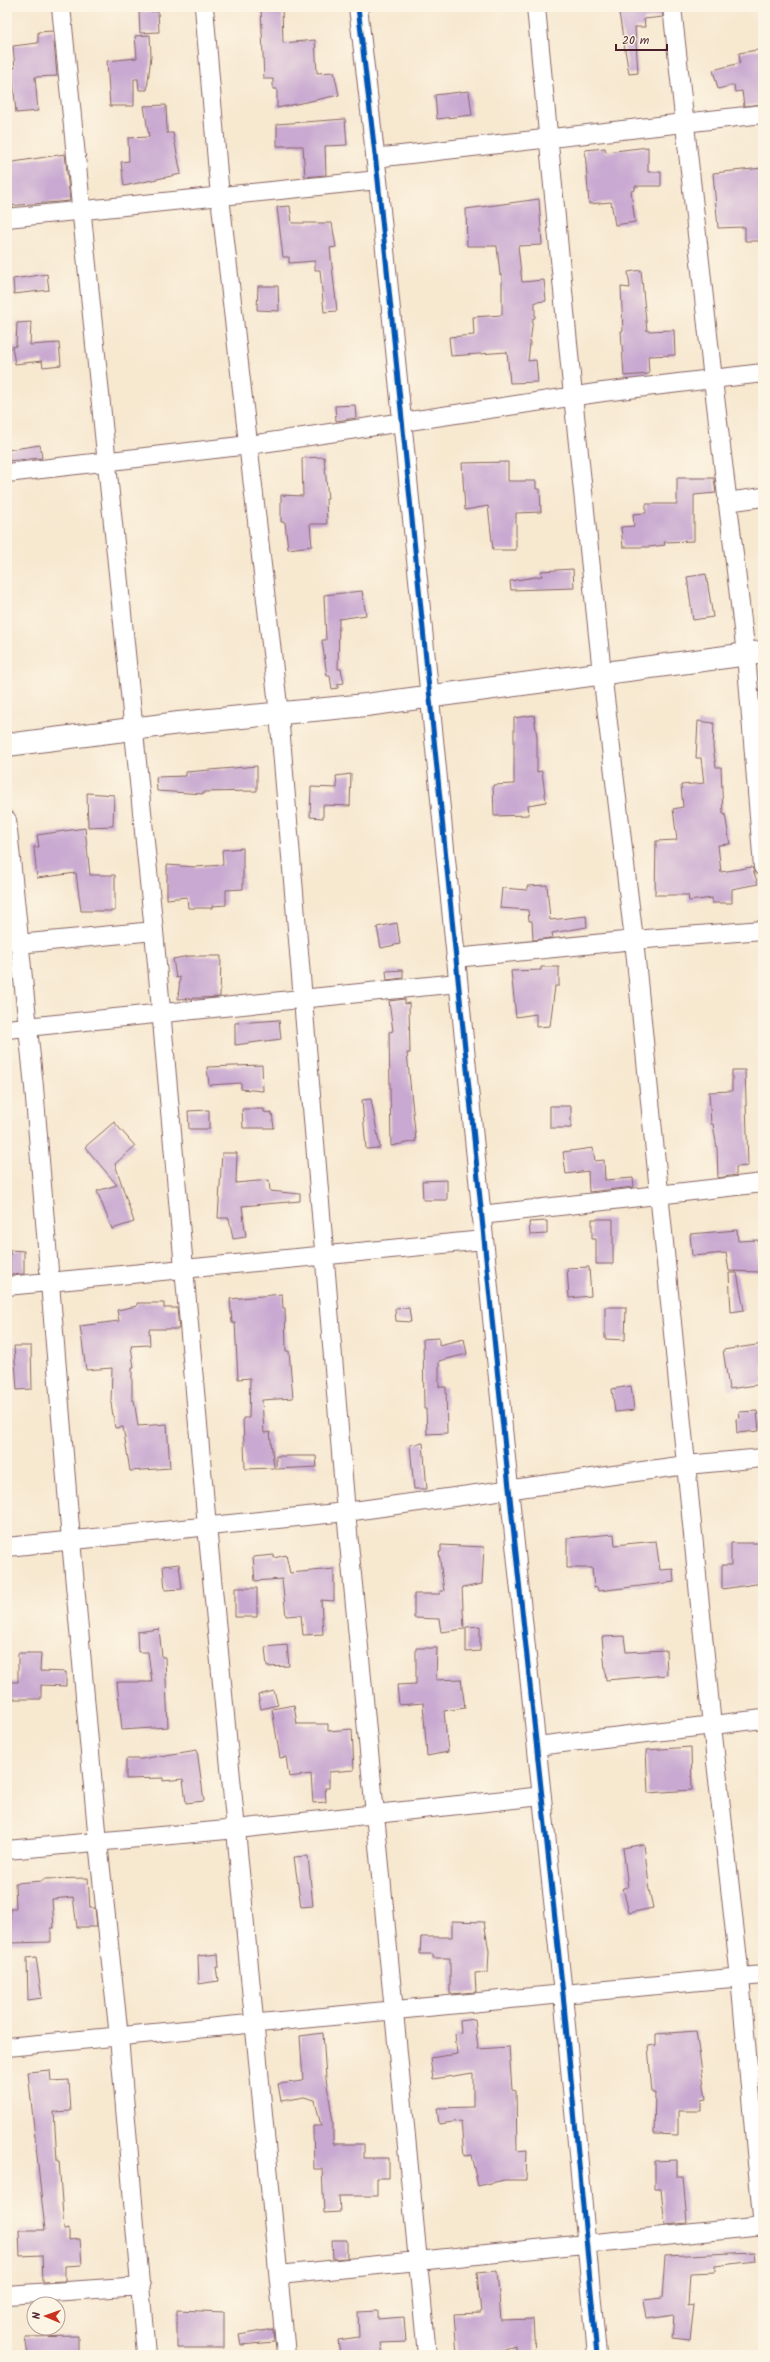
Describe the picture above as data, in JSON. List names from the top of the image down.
{
  "scale_bar": "20 m",
  "north": "left"
}
